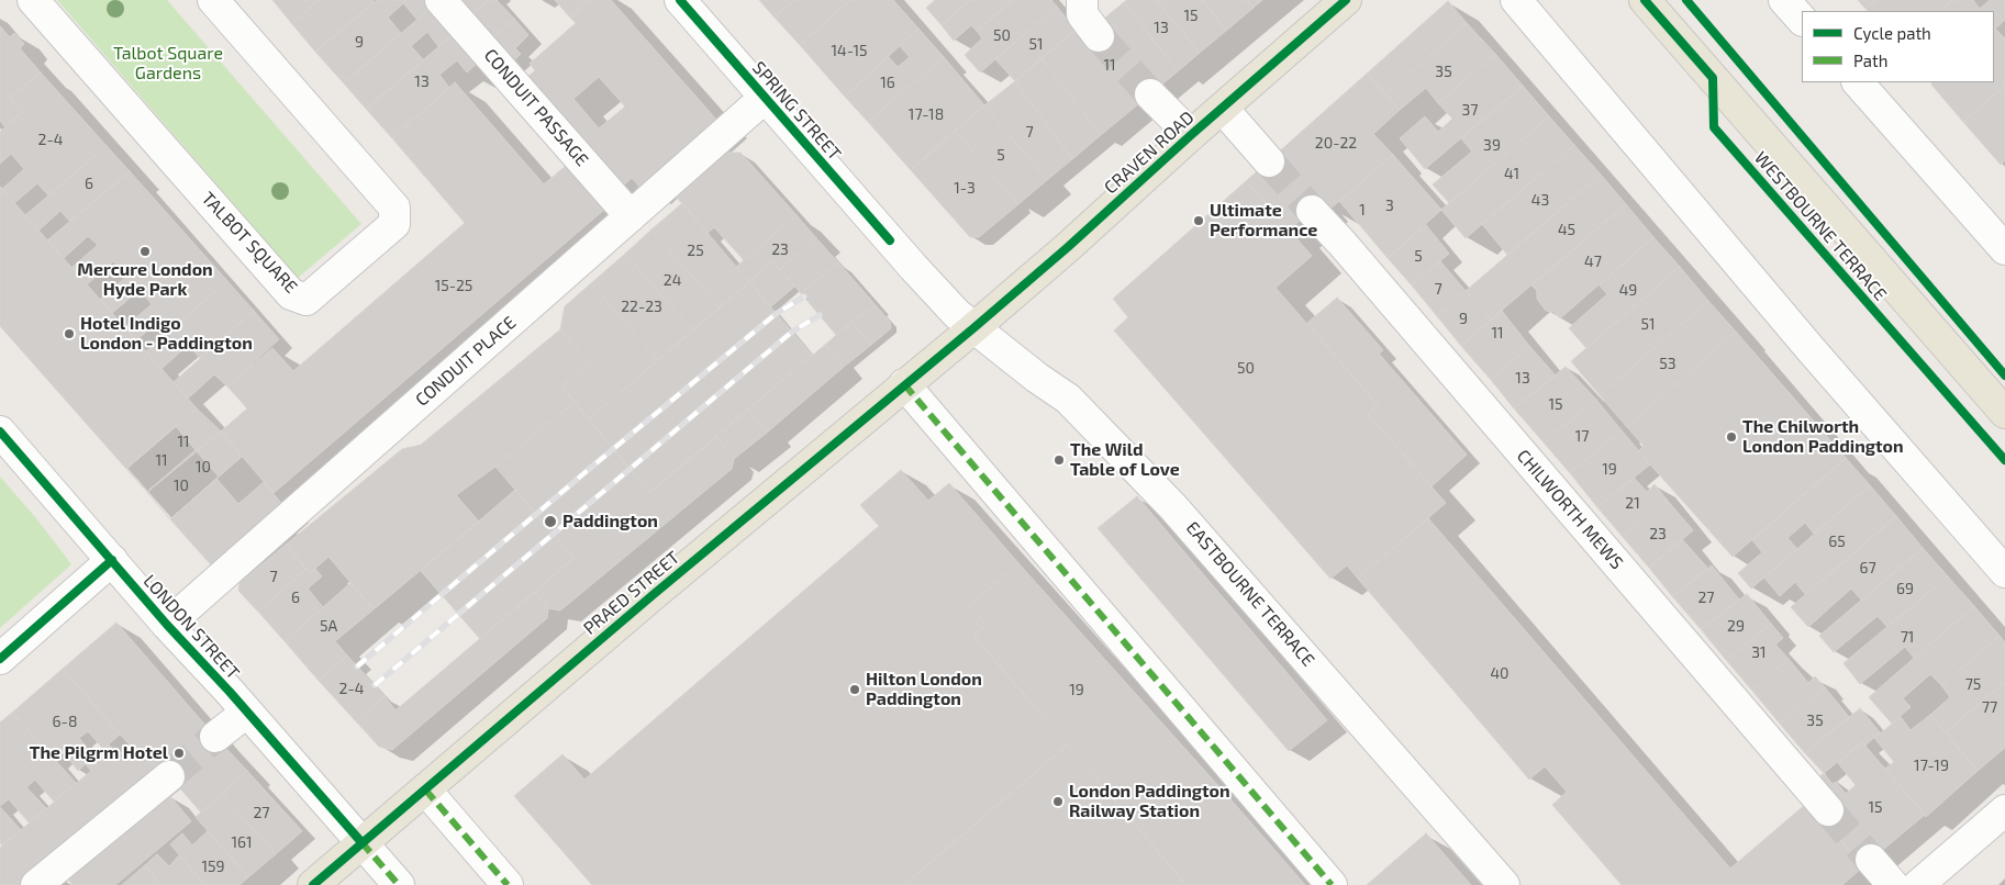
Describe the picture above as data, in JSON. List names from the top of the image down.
{
  "streets": {
    "main road": ["CRAVEN ROAD", "WESTBOURNE TERRACE", "PRAED STREET"],
    "street": [
      "CONDUIT PASSAGE",
      "SPRING STREET",
      "TALBOT SQUARE",
      "CONDUIT PLACE",
      "CHILWORTH MEWS",
      "EASTBOURNE TERRACE",
      "LONDON STREET"
    ]
  },
  "crossings": [
    ["CONDUIT PASSAGE", "CONDUIT PLACE"],
    ["SPRING STREET", "CRAVEN ROAD"],
    ["SPRING STREET", "CONDUIT PLACE"],
    ["SPRING STREET", "PRAED STREET"],
    ["SPRING STREET", "EASTBOURNE TERRACE"],
    ["CRAVEN ROAD", "PRAED STREET"],
    ["CRAVEN ROAD", "EASTBOURNE TERRACE"],
    ["CONDUIT PLACE", "LONDON STREET"],
    ["PRAED STREET", "EASTBOURNE TERRACE"],
    ["PRAED STREET", "LONDON STREET"]
  ],
  "parks": ["Talbot Square Gardens"],
  "places": [
    "Ultimate Performance",
    "Mercure London Hyde Park",
    "Hotel Indigo London - Paddington",
    "The Chilworth London Paddington",
    "The Wild Table of Love",
    "Paddington",
    "Hilton London Paddington",
    "The Pilgrm Hotel",
    "London Paddington Railway Station"
  ],
  "house_numbers": [
    "15",
    "13",
    "50",
    "9",
    "51",
    "14-15",
    "11",
    "35",
    "13",
    "16",
    "37",
    "17-18",
    "7",
    "2-4",
    "20-22",
    "39",
    "5",
    "41",
    "6",
    "1-3",
    "43",
    "3",
    "1",
    "45",
    "23",
    "25",
    "5",
    "47",
    "24",
    "15-25",
    "7",
    "49",
    "22-23",
    "9",
    "51",
    "11",
    "53",
    "50",
    "13",
    "15",
    "17",
    "11",
    "11",
    "10",
    "19",
    "10",
    "21",
    "23",
    "65",
    "67",
    "7",
    "69",
    "6",
    "27",
    "5A",
    "29",
    "71",
    "31",
    "40",
    "75",
    "2-4",
    "19",
    "77",
    "35",
    "6-8",
    "17-19",
    "15",
    "27",
    "161",
    "159"
  ],
  "legend": ["Cycle path", "Path"]
}
